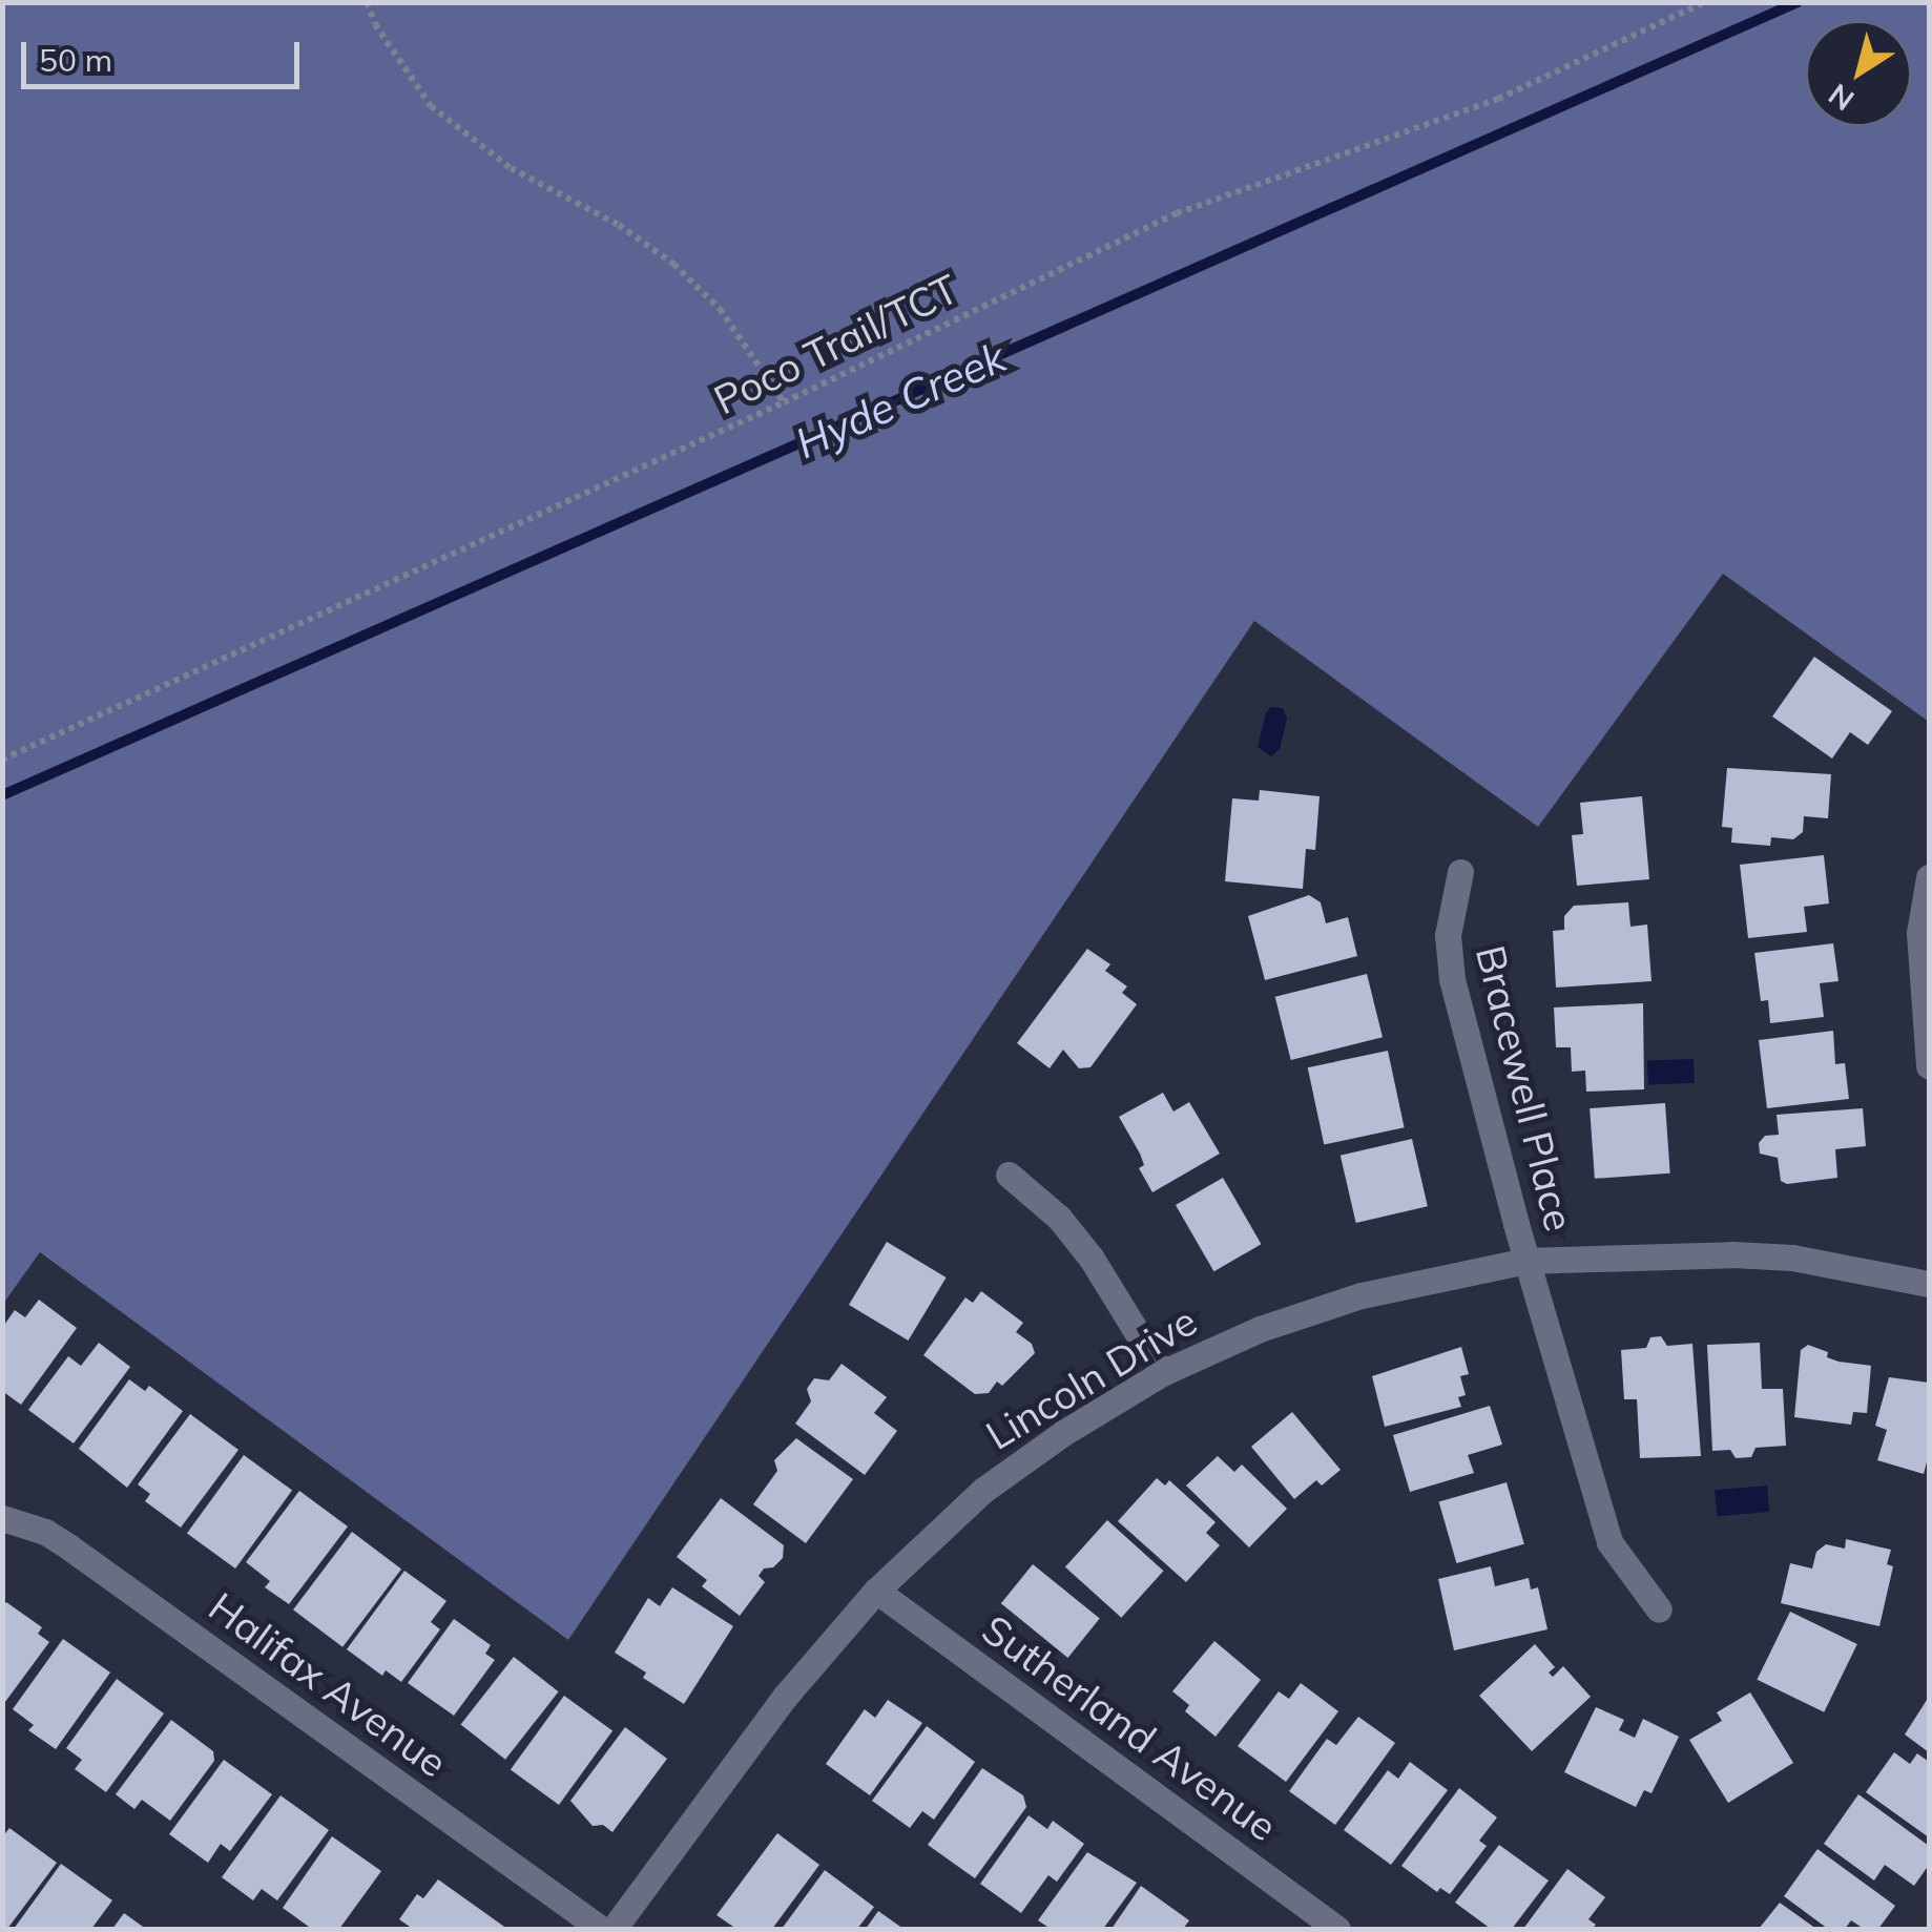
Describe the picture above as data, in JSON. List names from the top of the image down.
{
  "streets": {
    "street": [
      "Bracewell Place",
      "Lincoln Drive",
      "Halifax Avenue",
      "Sutherland Avenue"
    ],
    "path": ["Poco Trail/TCT"]
  },
  "crossings": [
    ["Bracewell Place", "Lincoln Drive"],
    ["Lincoln Drive", "Sutherland Avenue"]
  ],
  "water": ["Hyde Creek"],
  "scale_bar": "50 m",
  "north": "bottom left"
}
